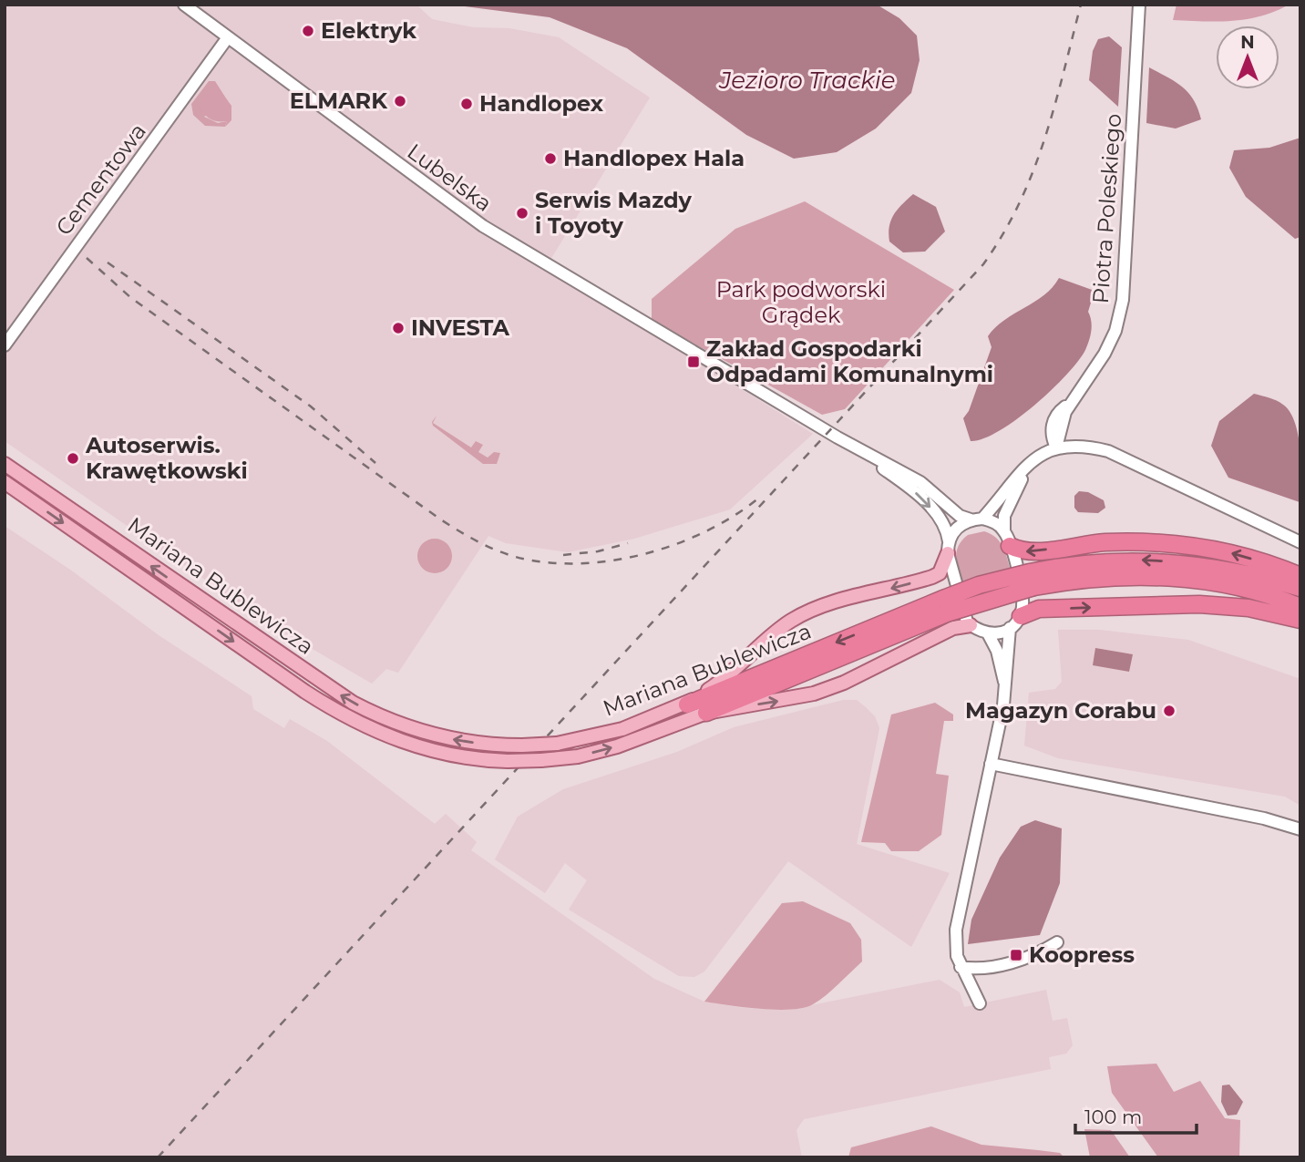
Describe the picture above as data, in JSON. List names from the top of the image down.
{
  "streets": {
    "highway": ["Mariana Bublewicza"],
    "street": ["Lubelska", "Cementowa", "Piotra Poleskiego"]
  },
  "crossings": [
    ["Lubelska", "Cementowa"]
  ],
  "water": ["Jezioro Trackie"],
  "parks": ["Park podworski Grądek"],
  "places": {
    "other": [
      "Elektryk",
      "ELMARK",
      "Handlopex",
      "Handlopex Hala",
      "Serwis Mazdy i Toyoty",
      "INVESTA",
      "Autoserwis. Krawętkowski",
      "Magazyn Corabu"
    ],
    "transit": ["Zakład Gospodarki Odpadami Komunalnymi", "Koopress"]
  },
  "scale_bar": "100 m",
  "north": "top"
}
